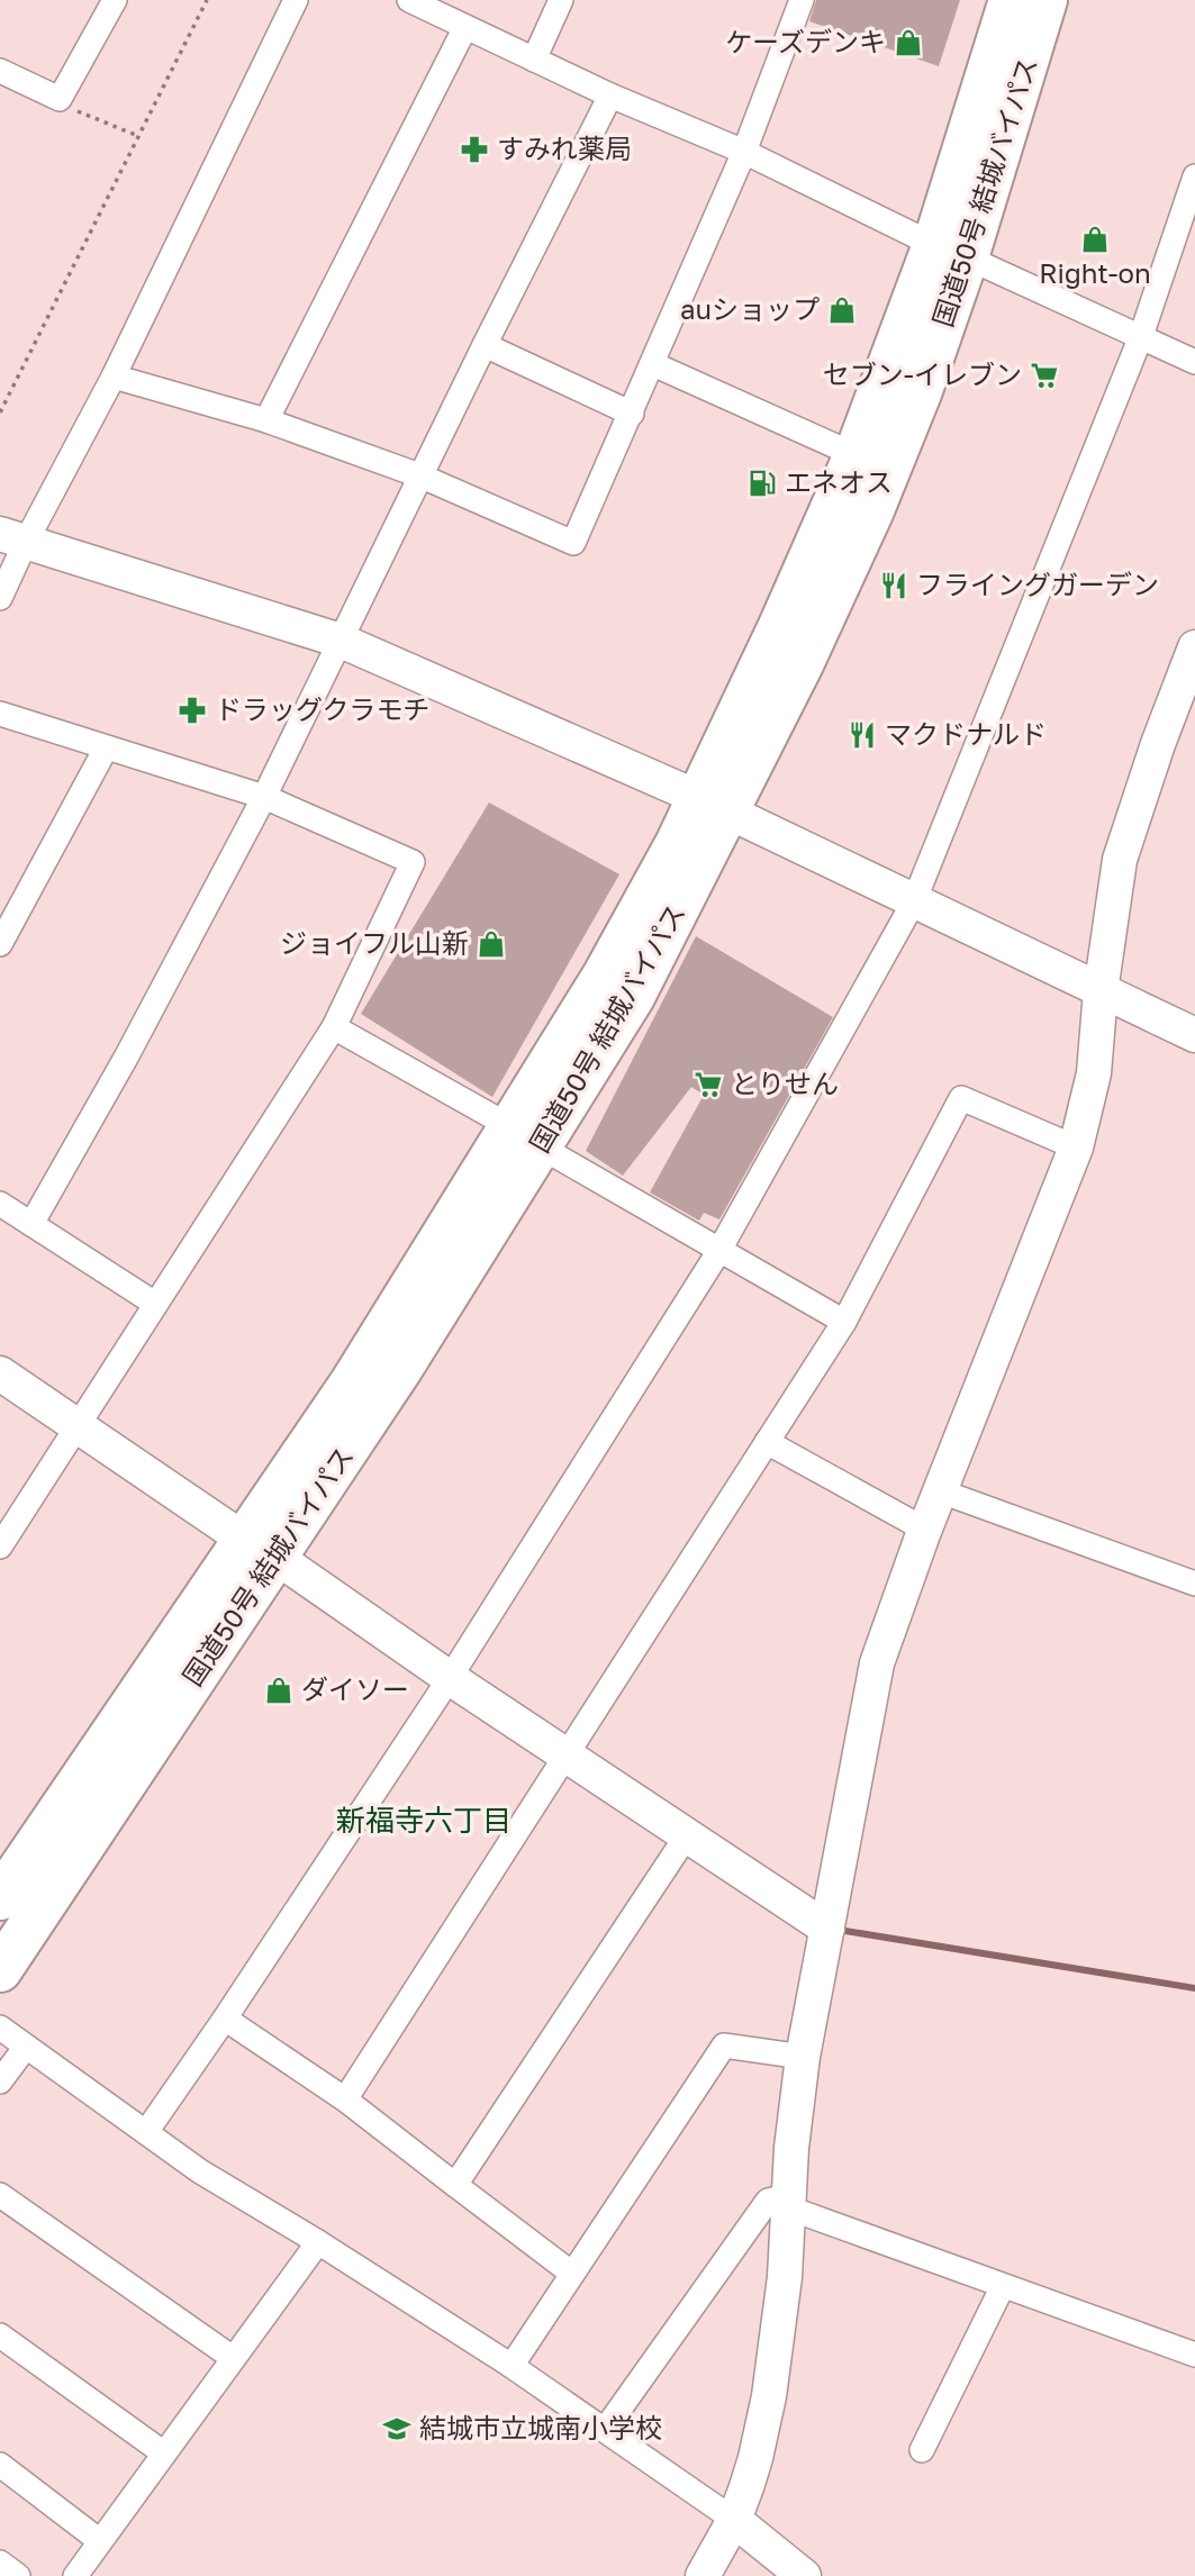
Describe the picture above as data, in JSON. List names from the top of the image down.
{
  "streets": {
    "highway": ["国道50号 結城バイパス"]
  },
  "districts": ["新福寺六丁目"],
  "places": {
    "shop": [
      "ケーズデンキ",
      "Right-on",
      "auショップ",
      "ジョイフル山新",
      "ダイソー"
    ],
    "pharmacy": ["すみれ薬局", "ドラッグクラモチ"],
    "supermarket": ["セブン-イレブン", "とりせん"],
    "fuel station": ["エネオス"],
    "restaurant": ["フライングガーデン", "マクドナルド"],
    "school or university": ["結城市立城南小学校"]
  }
}
